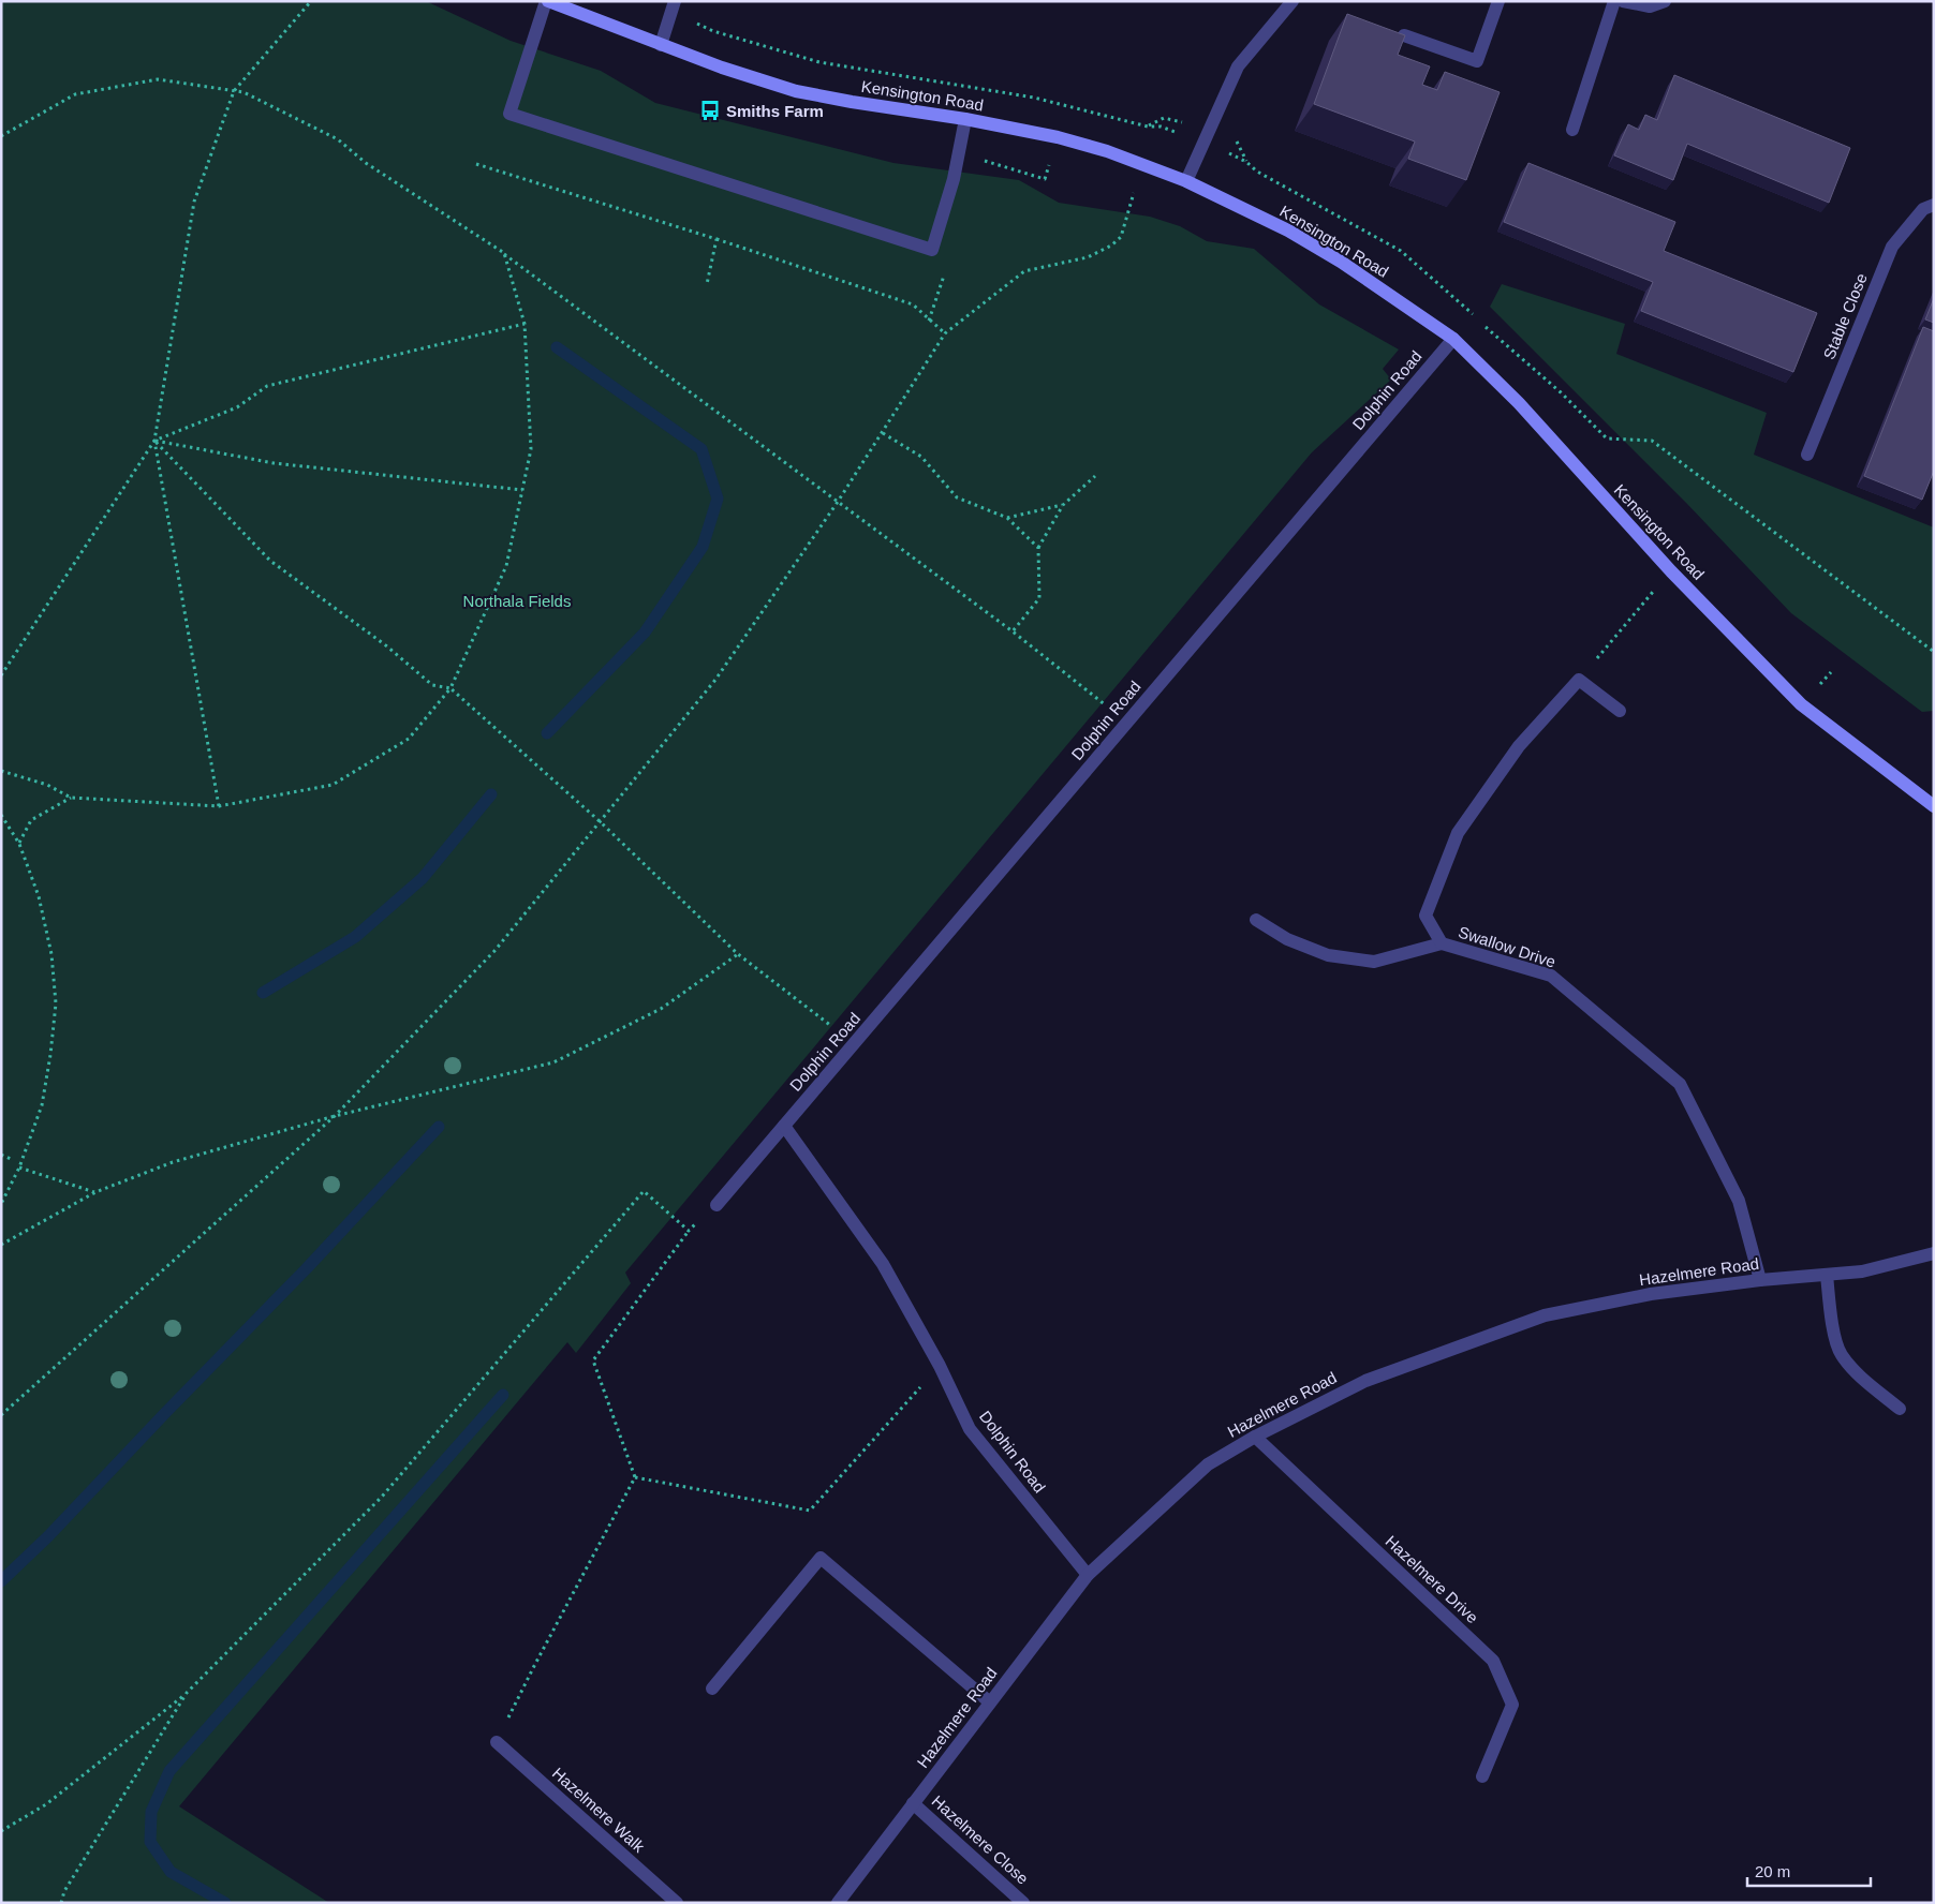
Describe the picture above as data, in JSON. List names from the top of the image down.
{
  "streets": {
    "street": [
      "Kensington Road",
      "Stable Close",
      "Dolphin Road",
      "Swallow Drive",
      "Hazelmere Road",
      "Hazelmere Drive",
      "Hazelmere Walk",
      "Hazelmere Close"
    ]
  },
  "crossings": [
    ["Kensington Road", "Dolphin Road"],
    ["Dolphin Road", "Hazelmere Road"],
    ["Swallow Drive", "Hazelmere Road"],
    ["Hazelmere Road", "Hazelmere Drive"],
    ["Hazelmere Road", "Hazelmere Close"]
  ],
  "parks": ["Northala Fields"],
  "places": {
    "bus stop": ["Smiths Farm"]
  },
  "scale_bar": "20 m"
}
